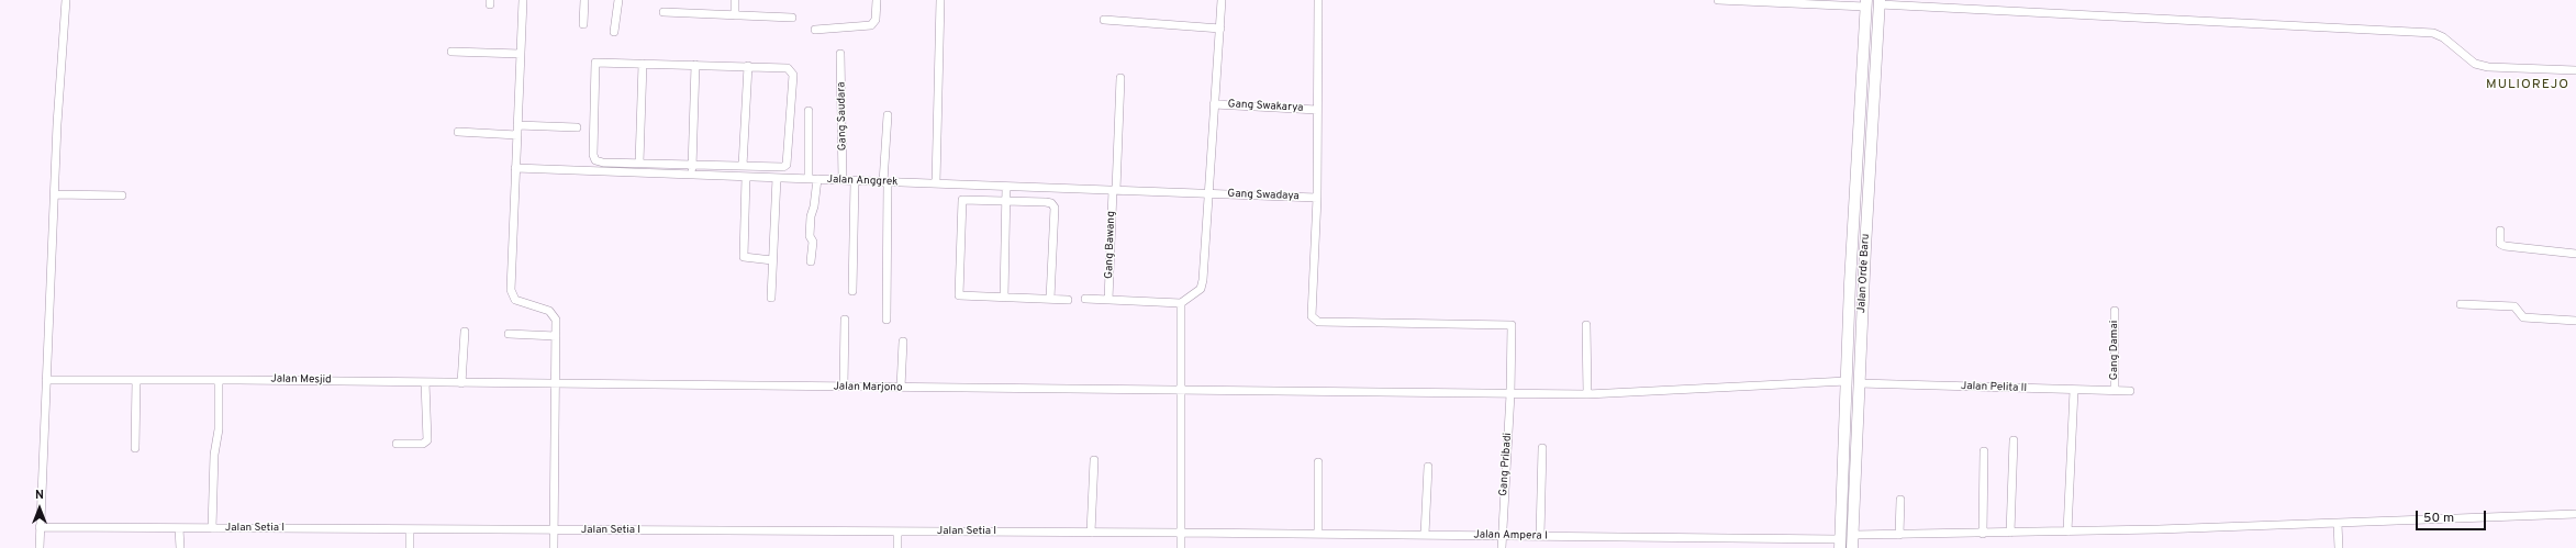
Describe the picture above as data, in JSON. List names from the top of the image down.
{
  "streets": {
    "main road": ["Jalan Orde Baru"],
    "street": [
      "Gang Swakarya",
      "Gang Saudara",
      "Jalan Anggrek",
      "Gang Swadaya",
      "Gang Bawang",
      "Gang Damai",
      "Jalan Mesjid",
      "Jalan Marjono",
      "Jalan Pelita II",
      "Gang Pribadi",
      "Jalan Setia I",
      "Jalan Ampera I"
    ]
  },
  "crossings": [
    ["Gang Saudara", "Jalan Anggrek"],
    ["Jalan Anggrek", "Gang Swadaya"],
    ["Jalan Anggrek", "Gang Bawang"],
    ["Gang Swadaya", "Gang Pribadi"],
    ["Jalan Orde Baru", "Jalan Marjono"],
    ["Jalan Orde Baru", "Jalan Pelita II"],
    ["Jalan Orde Baru", "Jalan Ampera I"],
    ["Gang Damai", "Jalan Pelita II"],
    ["Jalan Mesjid", "Jalan Marjono"],
    ["Jalan Marjono", "Gang Pribadi"],
    ["Gang Pribadi", "Jalan Ampera I"],
    ["Jalan Setia I", "Jalan Ampera I"]
  ],
  "districts": ["MULIOREJO"],
  "scale_bar": "50 m",
  "north": "top"
}
